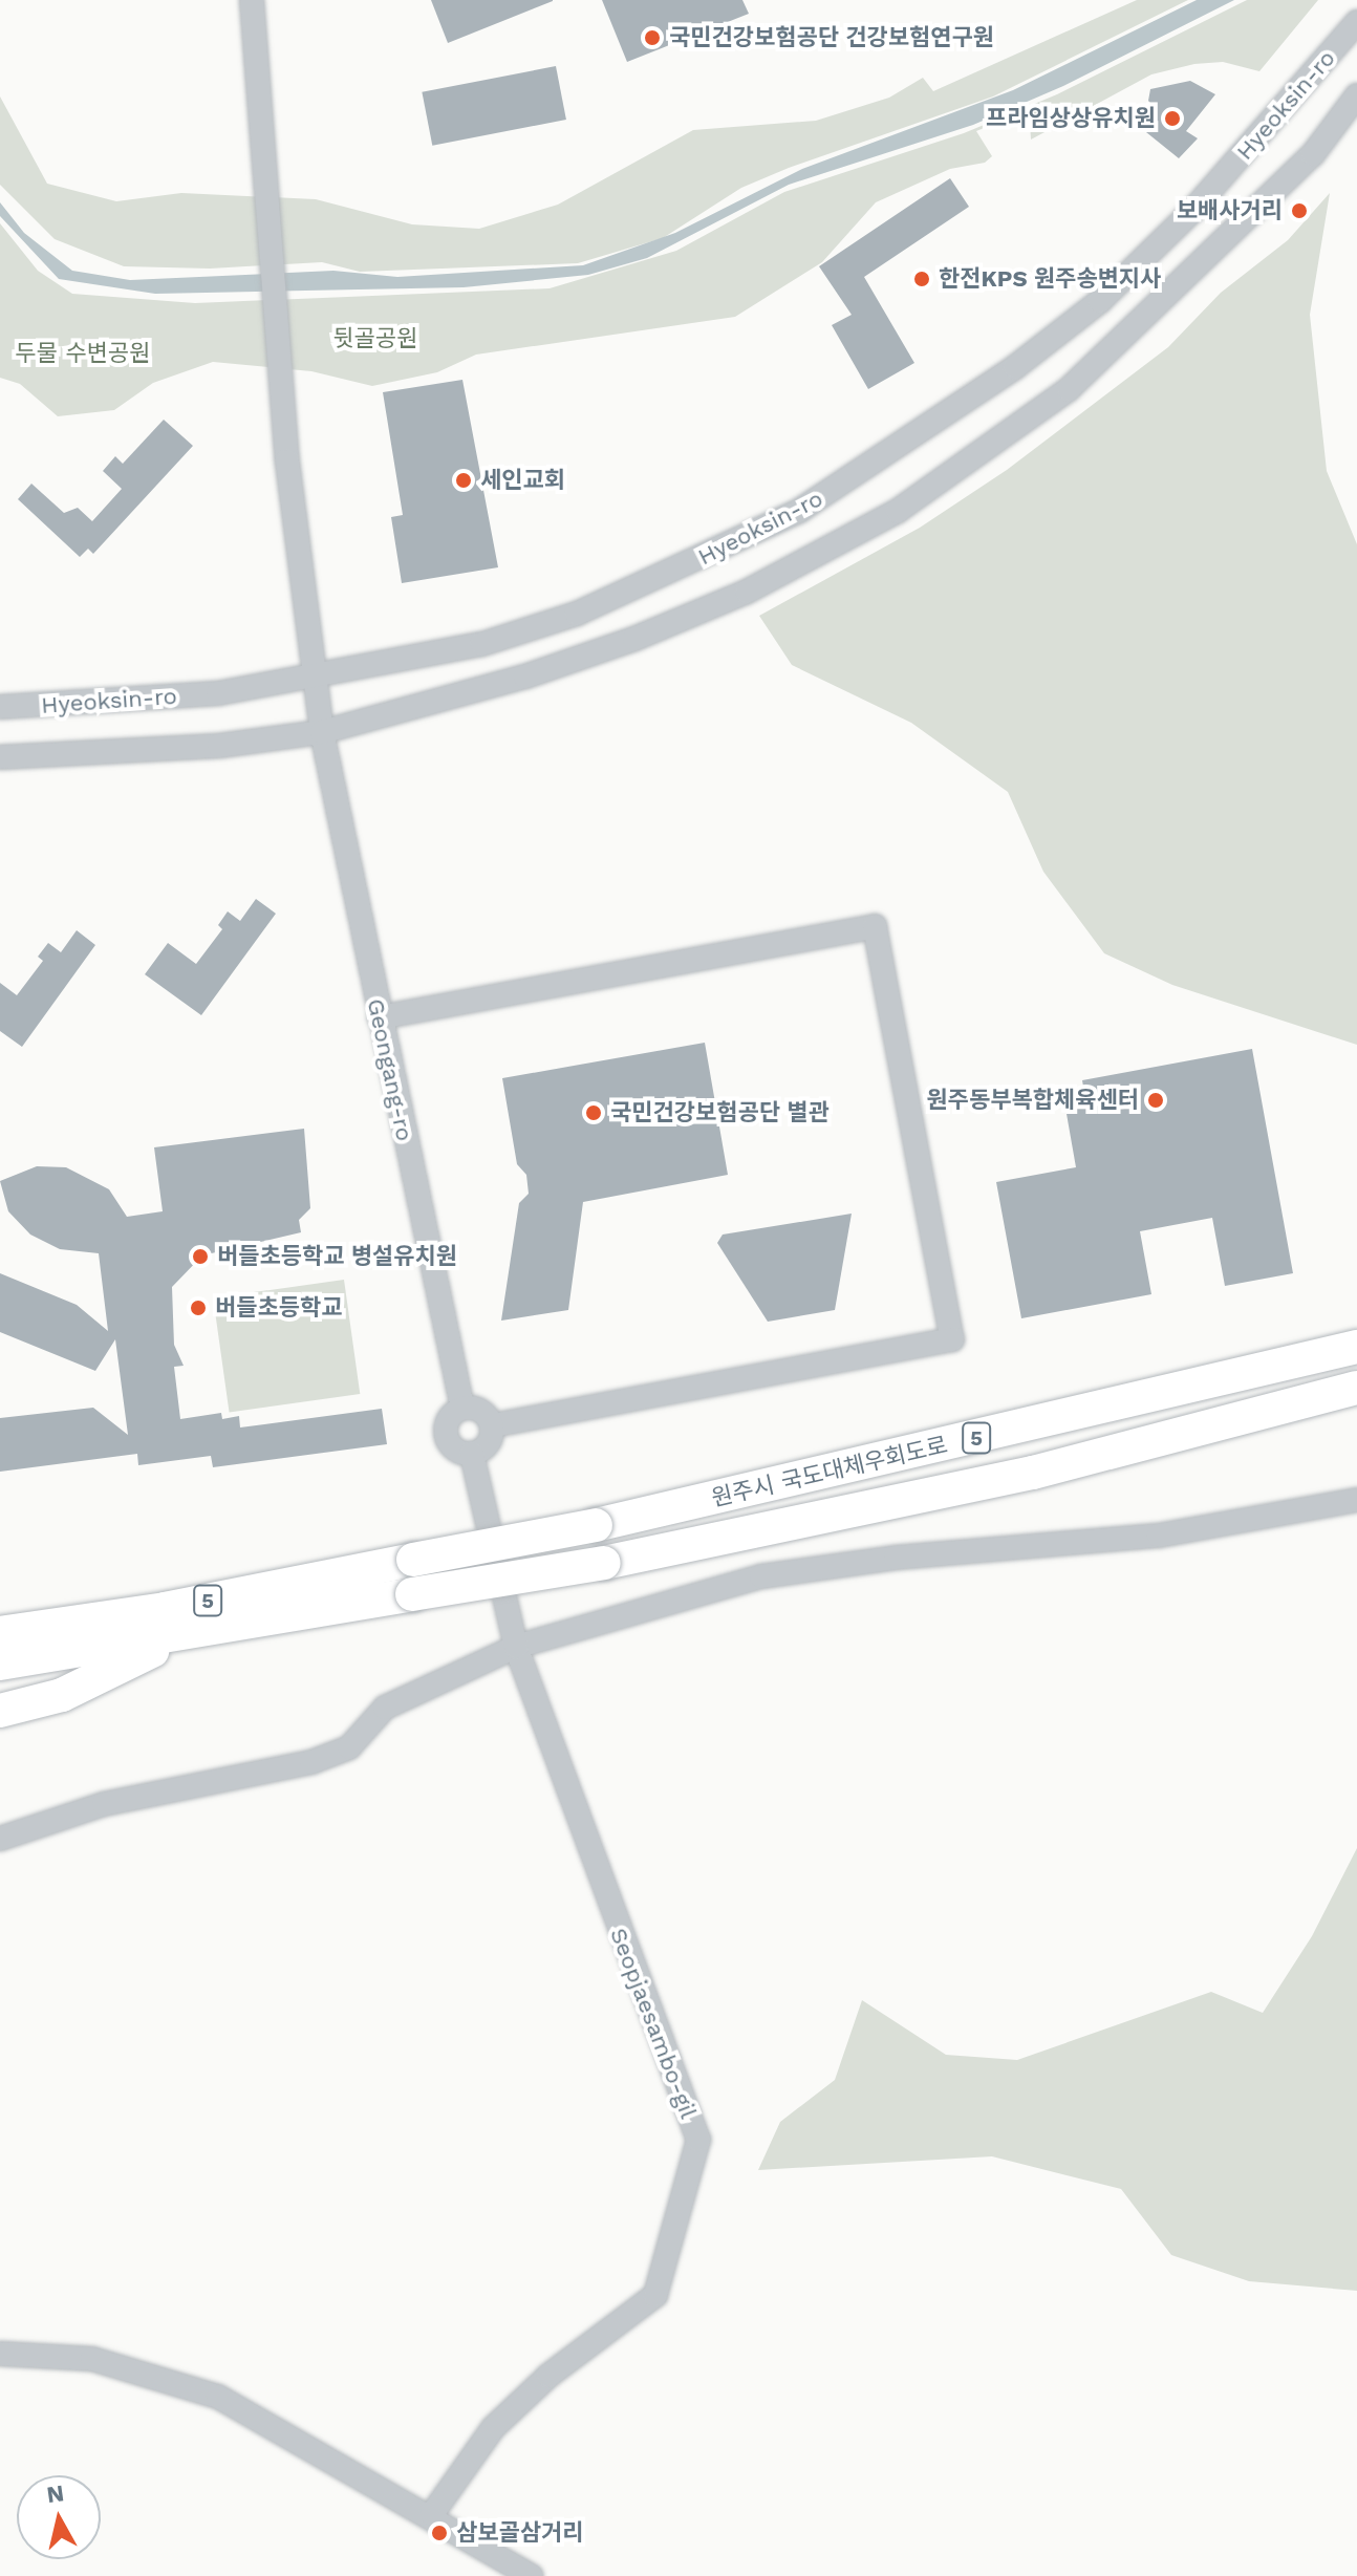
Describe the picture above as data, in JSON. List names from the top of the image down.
{
  "streets": {
    "highway": ["5", "원주시 국도대체우회도로"],
    "street": ["Hyeoksin-ro", "Geongang-ro", "Seopjaesambo-gil"]
  },
  "crossings": [
    ["Hyeoksin-ro", "Geongang-ro"],
    ["5", "원주시 국도대체우회도로"]
  ],
  "parks": ["뒷골공원", "두물 수변공원"],
  "places": [
    "국민건강보험공단 건강보험연구원",
    "프라임상상유치원",
    "보배사거리",
    "한전KPS 원주송변지사",
    "세인교회",
    "원주동부복합체육센터",
    "국민건강보험공단 별관",
    "버들초등학교 병설유치원",
    "버들초등학교",
    "삼보골삼거리"
  ],
  "north": "top"
}
